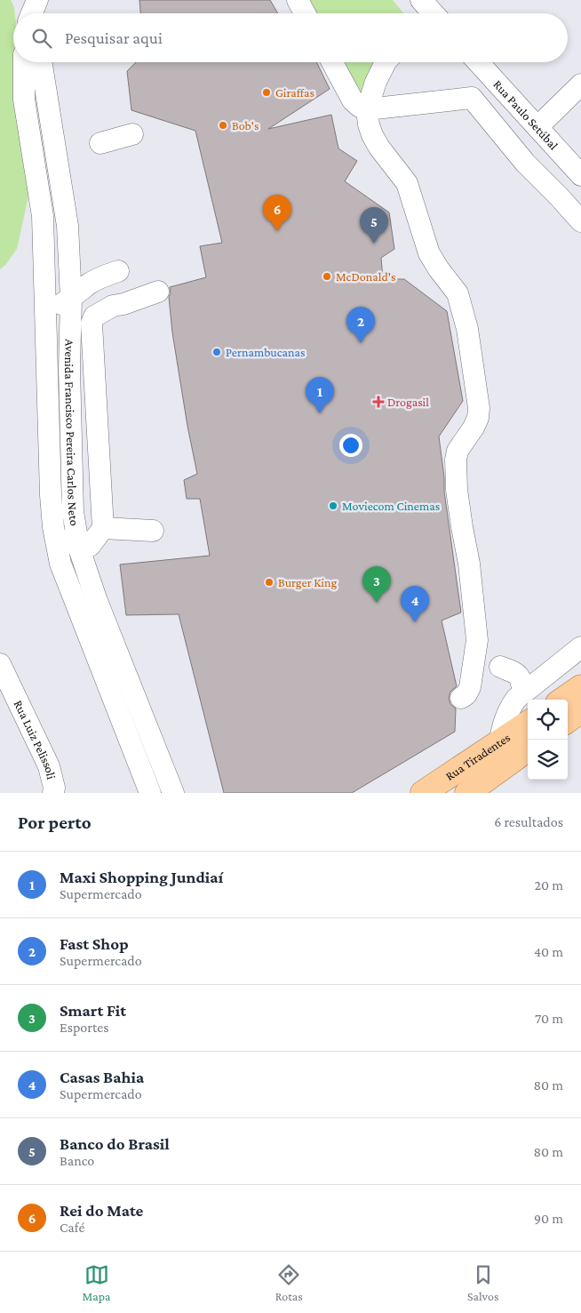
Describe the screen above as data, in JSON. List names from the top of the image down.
{
  "streets": {
    "main road": ["Rua Tiradentes"],
    "street": ["Rua Paulo Setúbal", "Avenida Francisco Pereira Carlos Neto", "Rua Luiz Pelissoli"]
  },
  "places": {
    "other": [
      "Giraffas",
      "Bob's",
      "McDonald's",
      "Pernambucanas",
      "Moviecom Cinemas",
      "Burger King"
    ],
    "health": ["Drogasil"]
  },
  "page": {
    "search": "Pesquisar aqui",
    "pins": [
      "6",
      "5",
      "2",
      "1",
      "3",
      "4"
    ],
    "heading": ["Por perto", "6 resultados"],
    "list": [
      {
        "mark": "1",
        "name": "Maxi Shopping Jundiaí",
        "note": "Supermercado",
        "value": "20 m"
      },
      {
        "mark": "2",
        "name": "Fast Shop",
        "note": "Supermercado",
        "value": "40 m"
      },
      {
        "mark": "3",
        "name": "Smart Fit",
        "note": "Esportes",
        "value": "70 m"
      },
      {
        "mark": "4",
        "name": "Casas Bahia",
        "note": "Supermercado",
        "value": "80 m"
      },
      {
        "mark": "5",
        "name": "Banco do Brasil",
        "note": "Banco",
        "value": "80 m"
      },
      {
        "mark": "6",
        "name": "Rei do Mate",
        "note": "Café",
        "value": "90 m"
      }
    ],
    "nav": ["Mapa", "Rotas", "Salvos"]
  }
}
